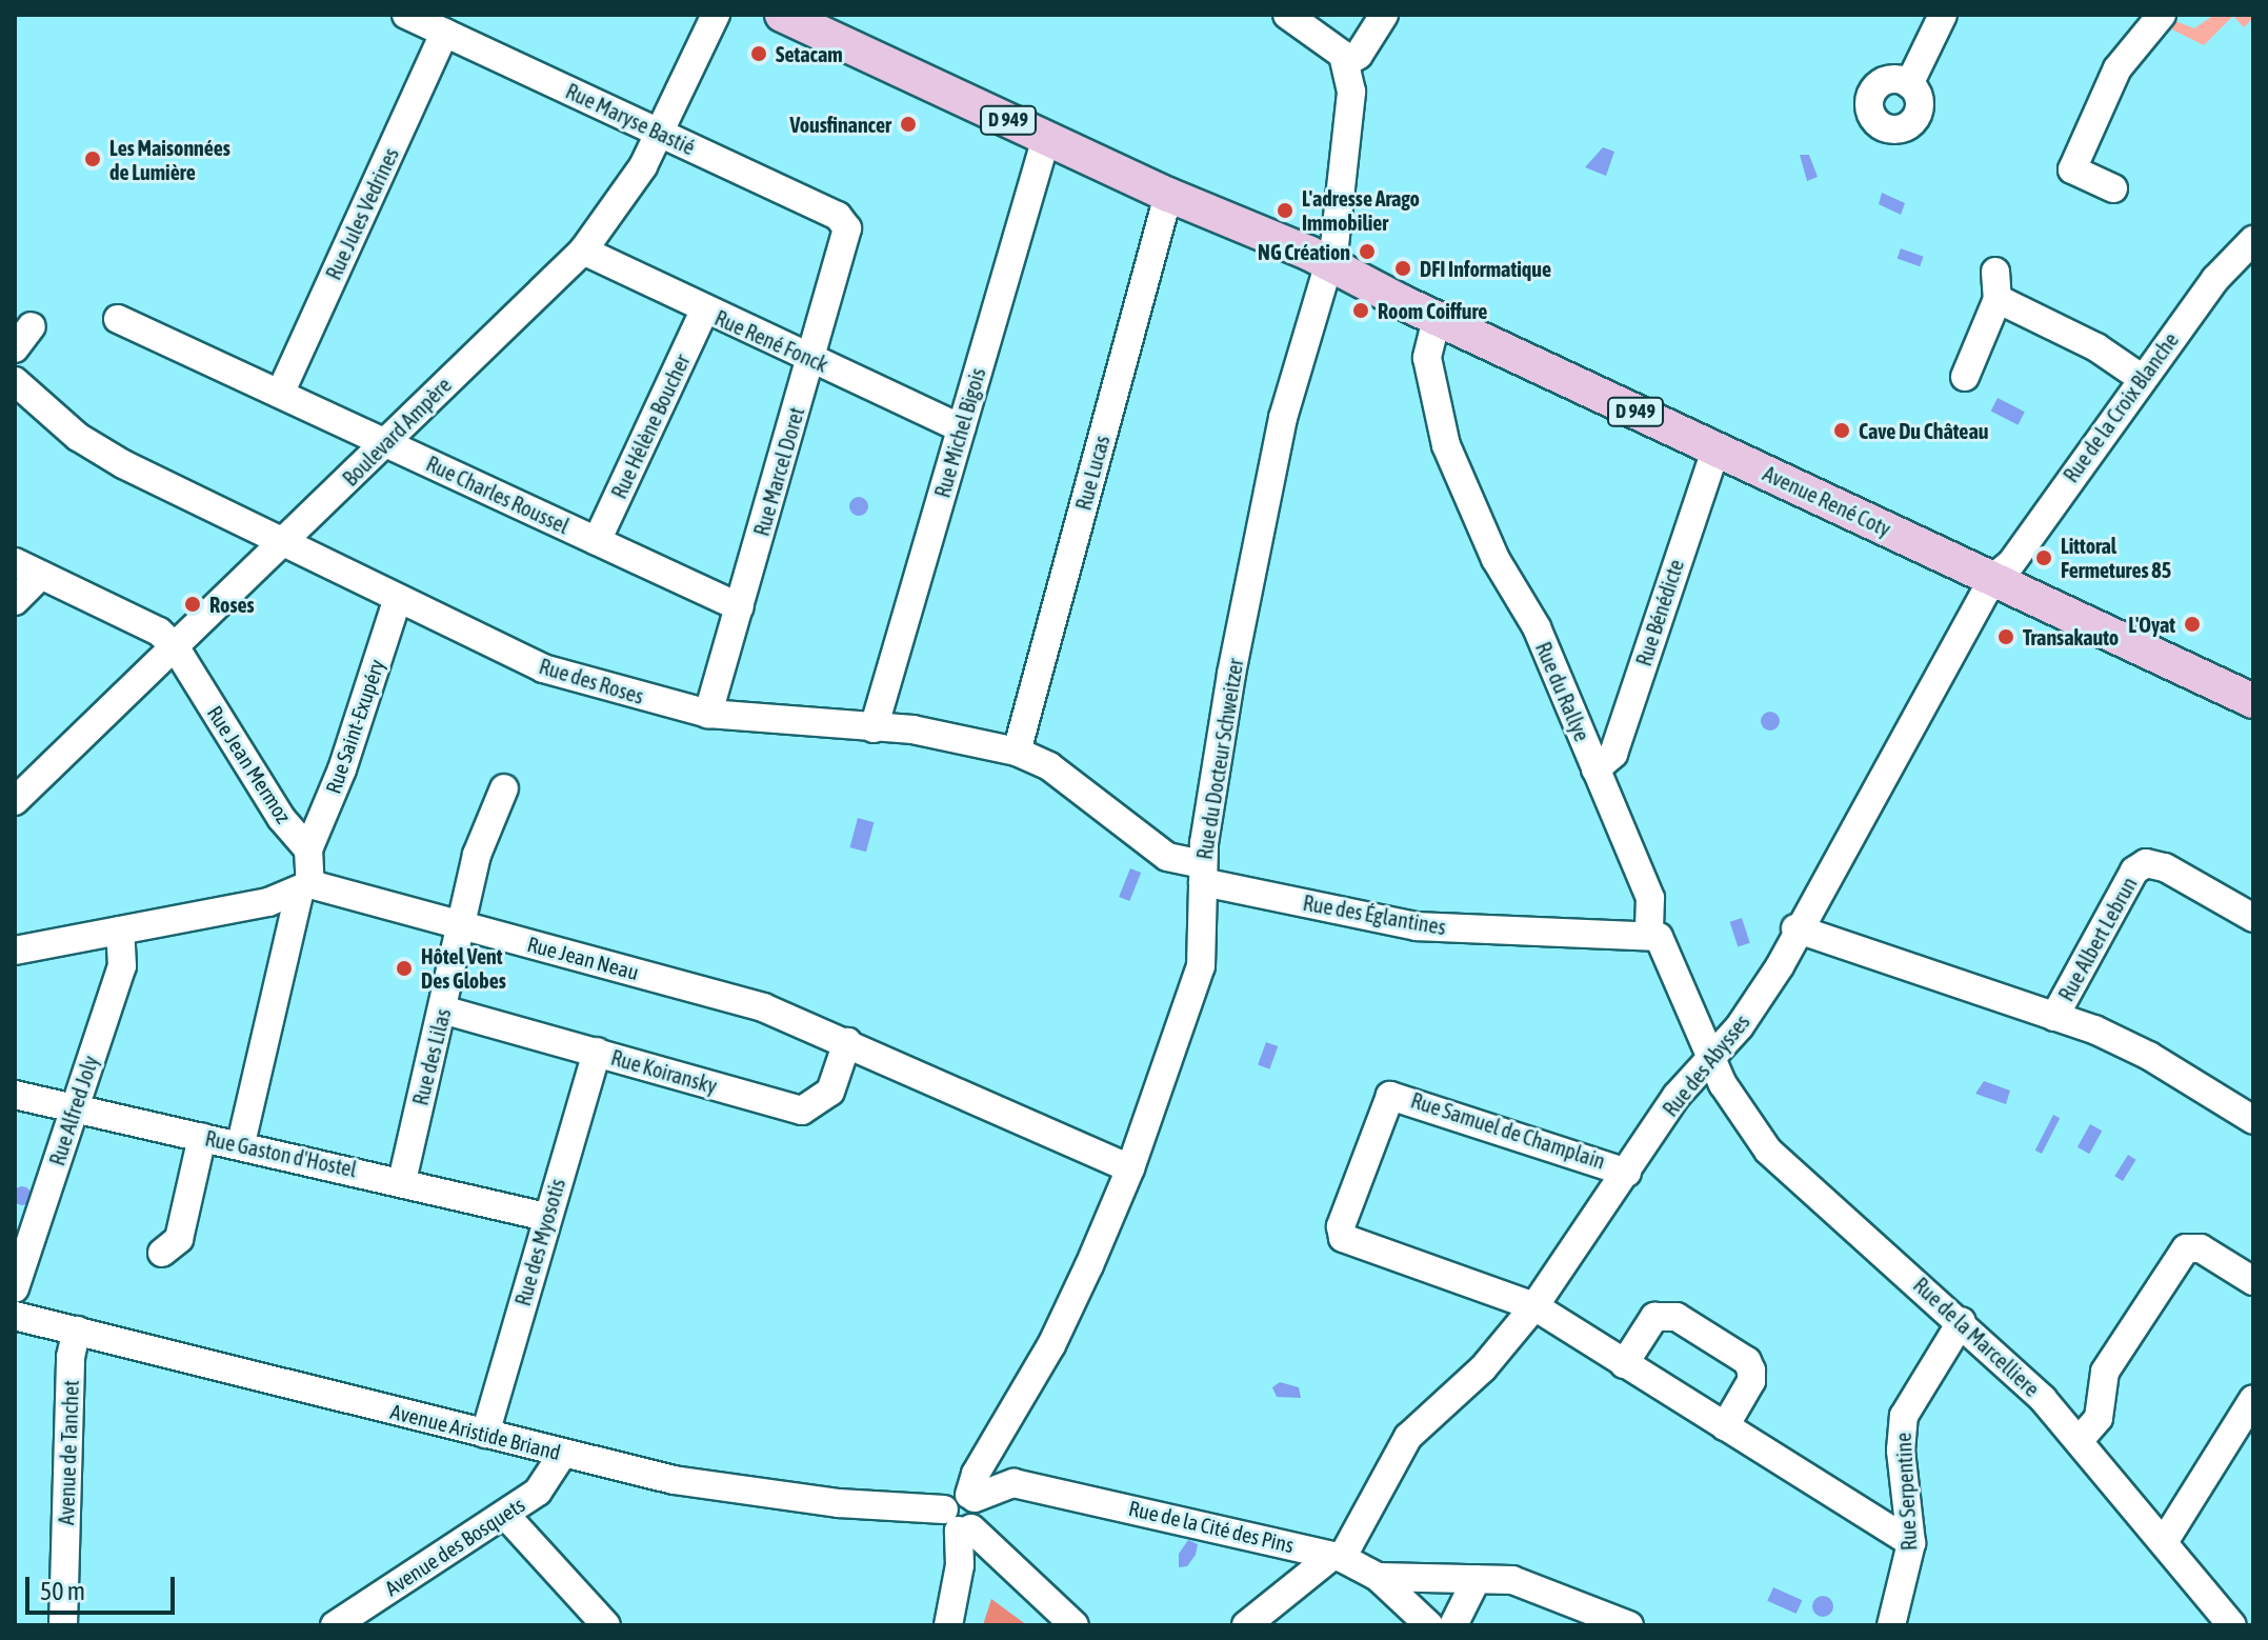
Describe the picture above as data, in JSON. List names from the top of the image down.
{
  "streets": {
    "main road": ["D 949", "Avenue René Coty"],
    "street": [
      "Rue Maryse Bastié",
      "Rue Jules Vedrines",
      "Rue René Fonck",
      "Rue de la Croix Blanche",
      "Rue Hélène Boucher",
      "Boulevard Ampère",
      "Rue Michel Bigois",
      "Rue Marcel Doret",
      "Rue Lucas",
      "Rue Charles Roussel",
      "Rue Bénédicte",
      "Rue des Roses",
      "Rue du Rallye",
      "Rue Saint-Exupéry",
      "Rue du Docteur Schweitzer",
      "Rue Jean Mermoz",
      "Rue des Églantines",
      "Rue Albert Lebrun",
      "Rue Jean Neau",
      "Rue des Lilas",
      "Rue des Abysses",
      "Rue Koiransky",
      "Rue Alfred Joly",
      "Rue Samuel de Champlain",
      "Rue Gaston d'Hostel",
      "Rue des Myosotis",
      "Rue de la Marcelliere",
      "Avenue Aristide Briand",
      "Avenue de Tanchet",
      "Rue Serpentine",
      "Rue de la Cité des Pins",
      "Avenue des Bosquets"
    ]
  },
  "crossings": [
    ["Rue Maryse Bastié", "Rue Jules Vedrines"],
    ["Rue Maryse Bastié", "Boulevard Ampère"],
    ["Rue Maryse Bastié", "Rue Marcel Doret"],
    ["D 949", "Rue Michel Bigois"],
    ["D 949", "Rue Lucas"],
    ["D 949", "Avenue René Coty"],
    ["D 949", "Rue du Docteur Schweitzer"],
    ["Rue Jules Vedrines", "Rue Charles Roussel"],
    ["Rue René Fonck", "Rue Hélène Boucher"],
    ["Rue René Fonck", "Boulevard Ampère"],
    ["Rue René Fonck", "Rue Michel Bigois"],
    ["Rue René Fonck", "Rue Marcel Doret"],
    ["Rue de la Croix Blanche", "Avenue René Coty"],
    ["Rue de la Croix Blanche", "Rue des Abysses"],
    ["Rue Hélène Boucher", "Rue Charles Roussel"],
    ["Boulevard Ampère", "Rue Charles Roussel"],
    ["Boulevard Ampère", "Rue des Roses"],
    ["Boulevard Ampère", "Rue Jean Mermoz"],
    ["Rue Michel Bigois", "Rue des Roses"],
    ["Rue Marcel Doret", "Rue Charles Roussel"],
    ["Rue Marcel Doret", "Rue des Roses"],
    ["Rue Lucas", "Rue des Roses"],
    ["Avenue René Coty", "Rue Bénédicte"],
    ["Avenue René Coty", "Rue du Rallye"],
    ["Avenue René Coty", "Rue du Docteur Schweitzer"],
    ["Avenue René Coty", "Rue des Abysses"],
    ["Rue Bénédicte", "Rue du Rallye"],
    ["Rue des Roses", "Rue Saint-Exupéry"],
    ["Rue des Roses", "Rue du Docteur Schweitzer"],
    ["Rue des Roses", "Rue des Églantines"],
    ["Rue du Rallye", "Rue des Églantines"],
    ["Rue Saint-Exupéry", "Rue Jean Mermoz"],
    ["Rue du Docteur Schweitzer", "Rue des Églantines"],
    ["Rue du Docteur Schweitzer", "Rue Jean Neau"],
    ["Rue du Docteur Schweitzer", "Avenue Aristide Briand"],
    ["Rue du Docteur Schweitzer", "Rue de la Cité des Pins"],
    ["Rue Albert Lebrun", "Rue des Abysses"],
    ["Rue Jean Neau", "Rue des Lilas"],
    ["Rue Jean Neau", "Rue Koiransky"],
    ["Rue Jean Neau", "Rue Alfred Joly"],
    ["Rue des Lilas", "Rue Koiransky"],
    ["Rue des Lilas", "Rue Gaston d'Hostel"],
    ["Rue des Abysses", "Rue Samuel de Champlain"],
    ["Rue des Abysses", "Rue de la Marcelliere"],
    ["Rue des Abysses", "Rue de la Cité des Pins"],
    ["Rue Koiransky", "Rue des Myosotis"],
    ["Rue Alfred Joly", "Rue Gaston d'Hostel"],
    ["Rue Gaston d'Hostel", "Rue des Myosotis"],
    ["Rue des Myosotis", "Avenue Aristide Briand"],
    ["Rue de la Marcelliere", "Rue Serpentine"],
    ["Avenue Aristide Briand", "Avenue de Tanchet"],
    ["Avenue Aristide Briand", "Avenue des Bosquets"]
  ],
  "places": [
    "Setacam",
    "Vousfinancer",
    "Les Maisonnées de Lumière",
    "L'adresse Arago Immobilier",
    "NG Création",
    "DFI Informatique",
    "Room Coiffure",
    "Cave Du Château",
    "Littoral Fermetures 85",
    "Roses",
    "L'Oyat",
    "Transakauto",
    "Hôtel Vent Des Globes"
  ],
  "scale_bar": "50 m"
}
